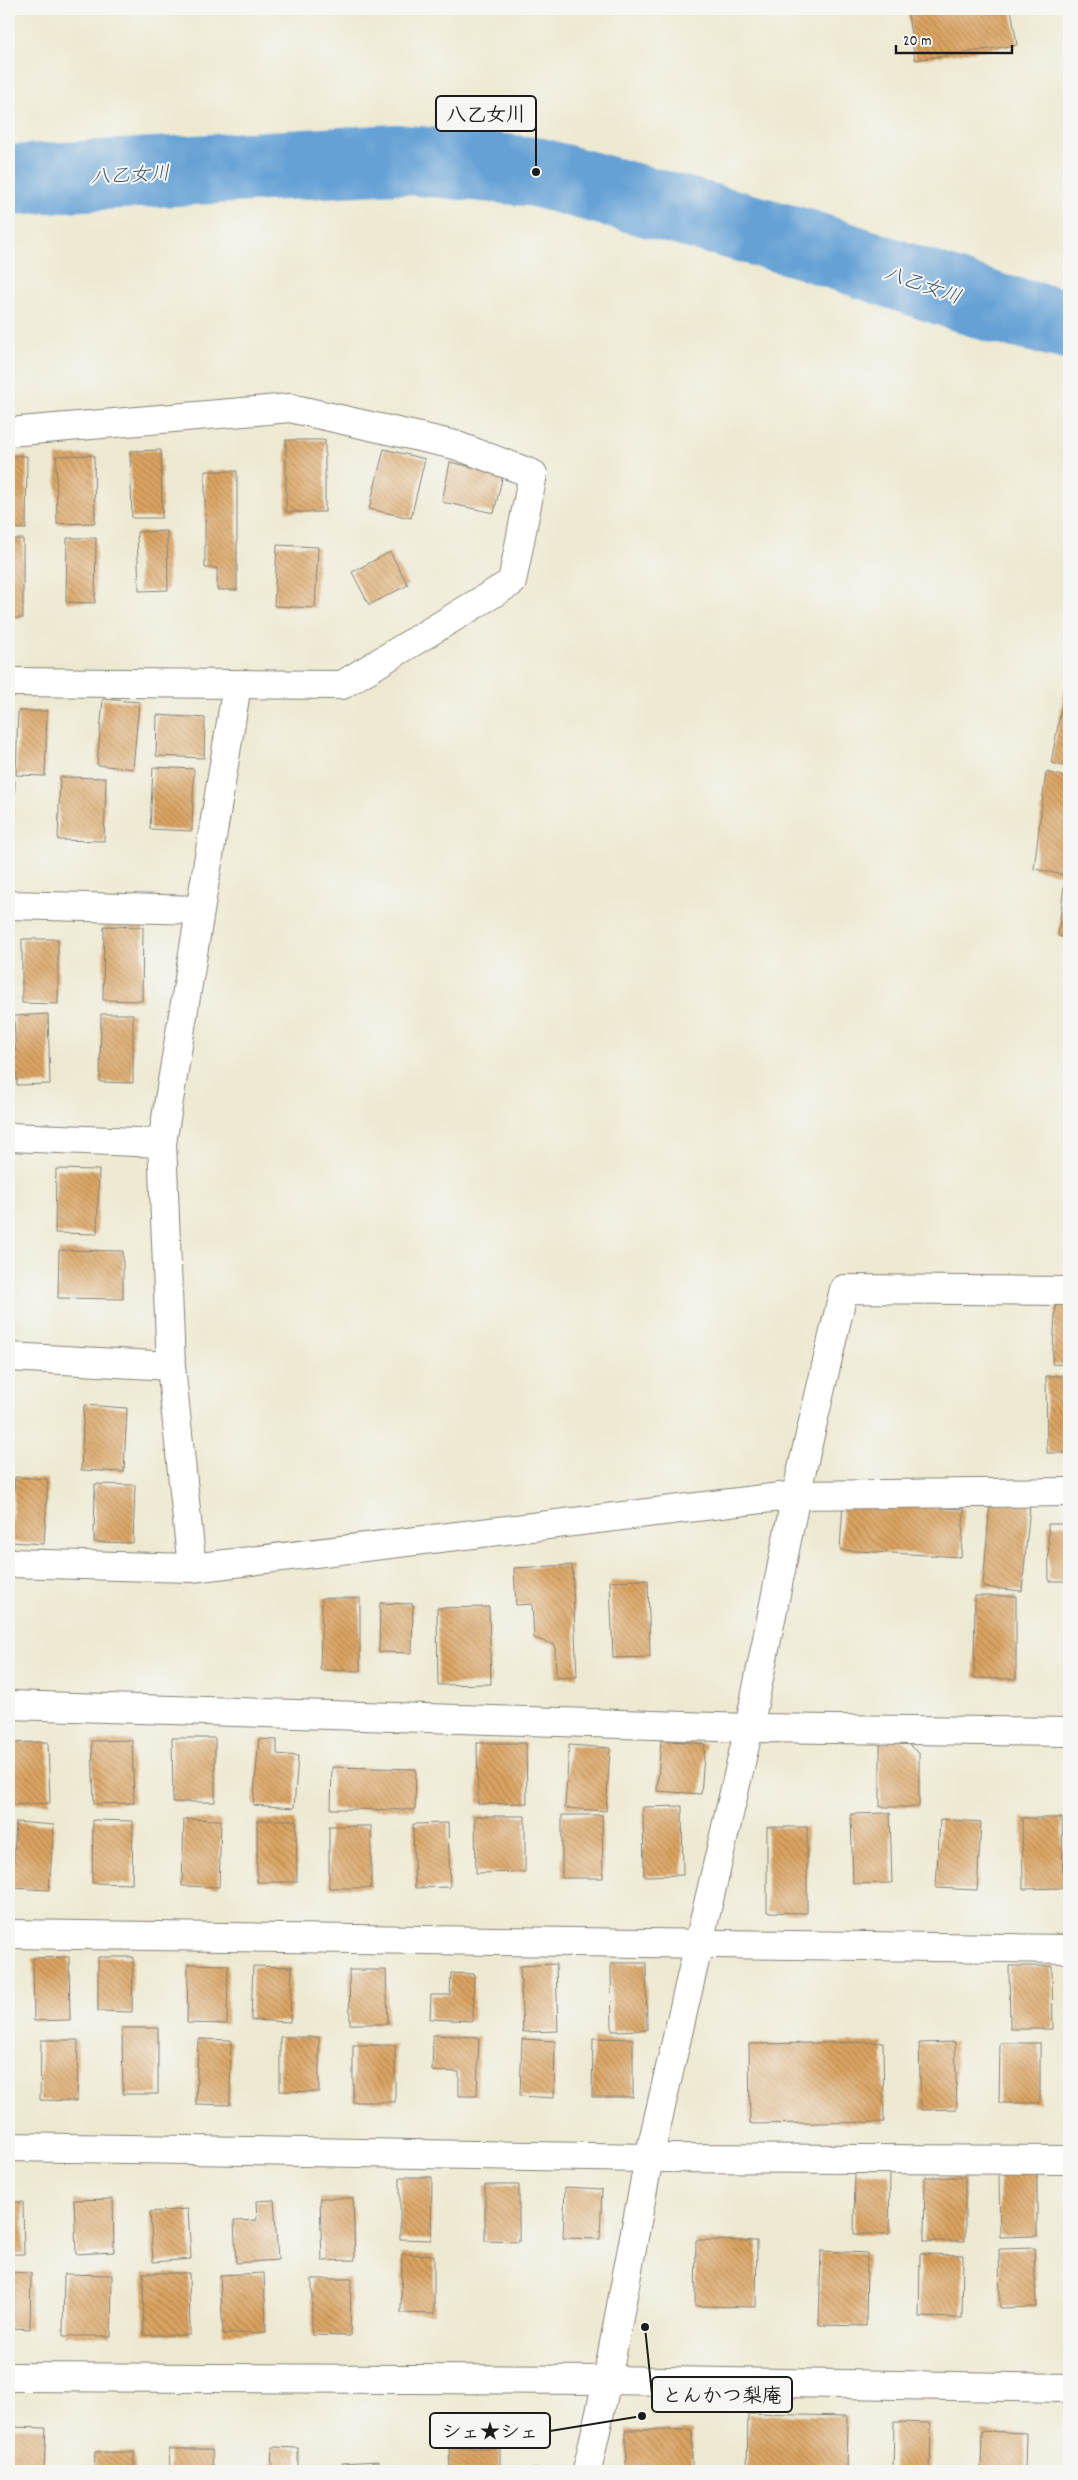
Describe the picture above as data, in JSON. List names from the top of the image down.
{
  "water": ["八乙女川"],
  "places": ["八乙女川", "とんかつ梨庵", "シェ★シェ"],
  "scale_bar": "20 m"
}
